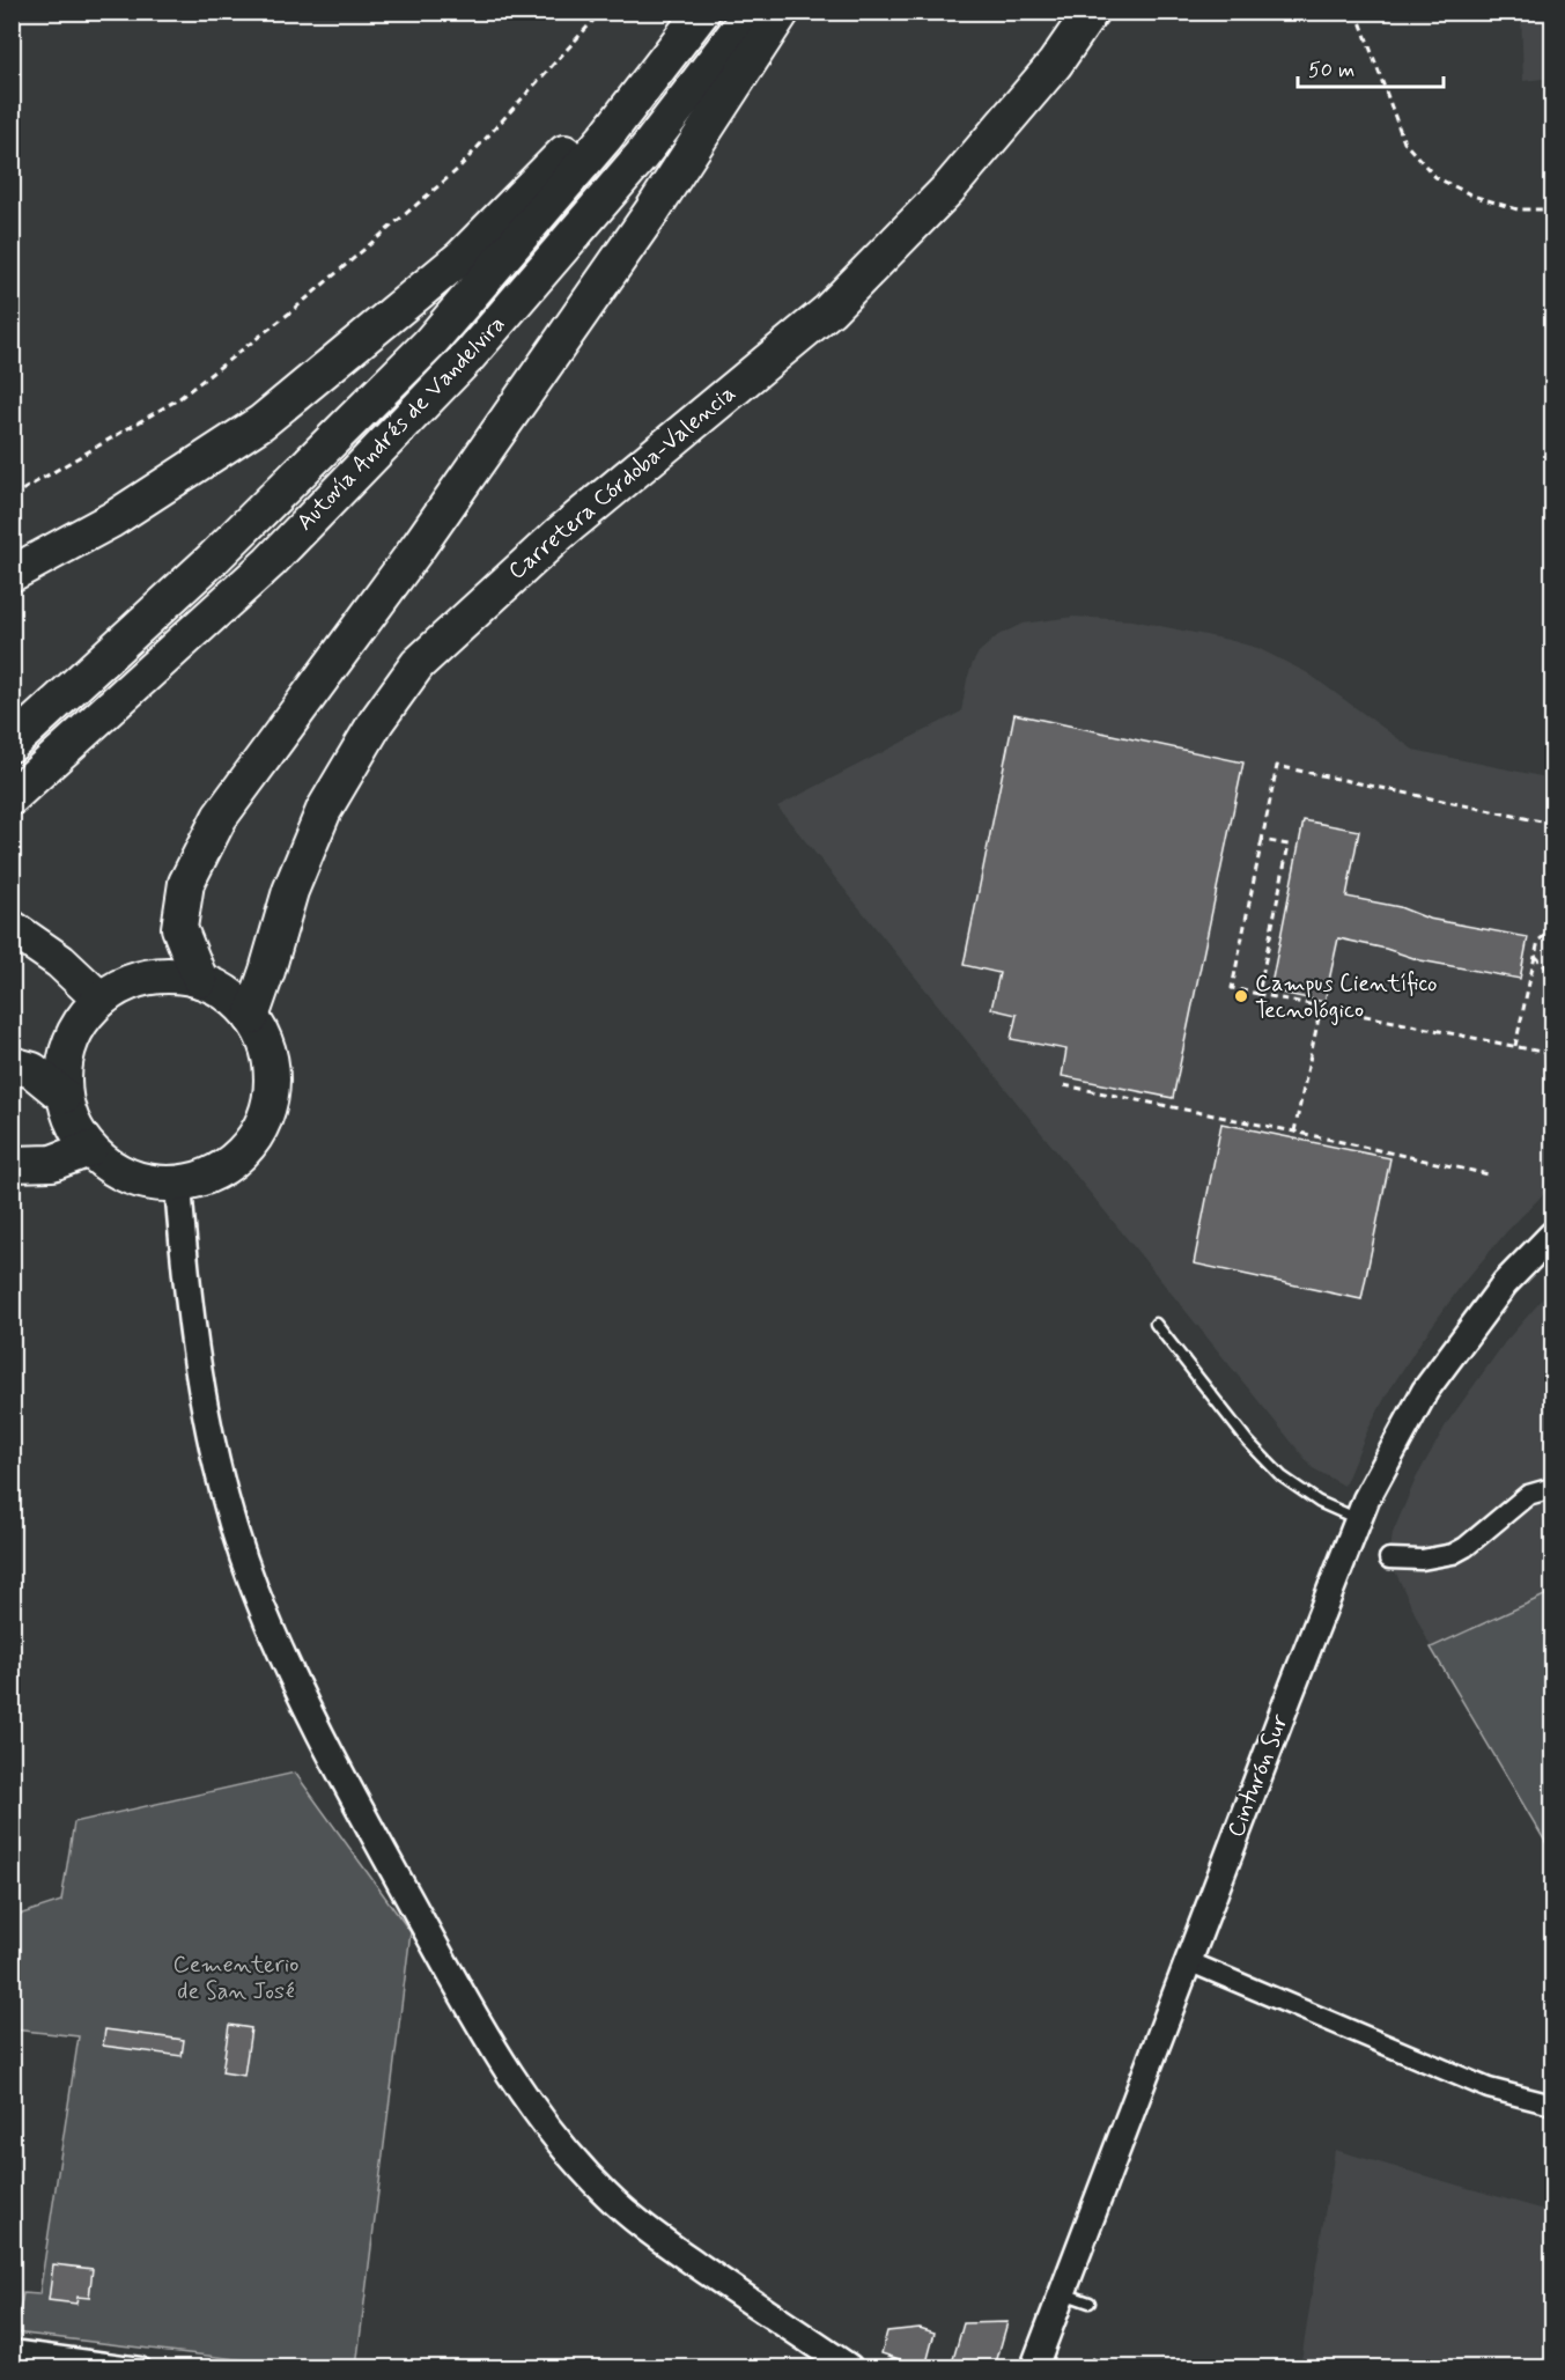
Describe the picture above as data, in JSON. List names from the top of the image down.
{
  "streets": {
    "highway": ["Autovía Andrés de Vandelvira", "Carretera Córdoba-Valencia"],
    "street": ["Cinturón Sur"]
  },
  "parks": ["Cementerio de San José"],
  "places": ["Campus Científico Tecnológico"],
  "scale_bar": "50 m"
}
